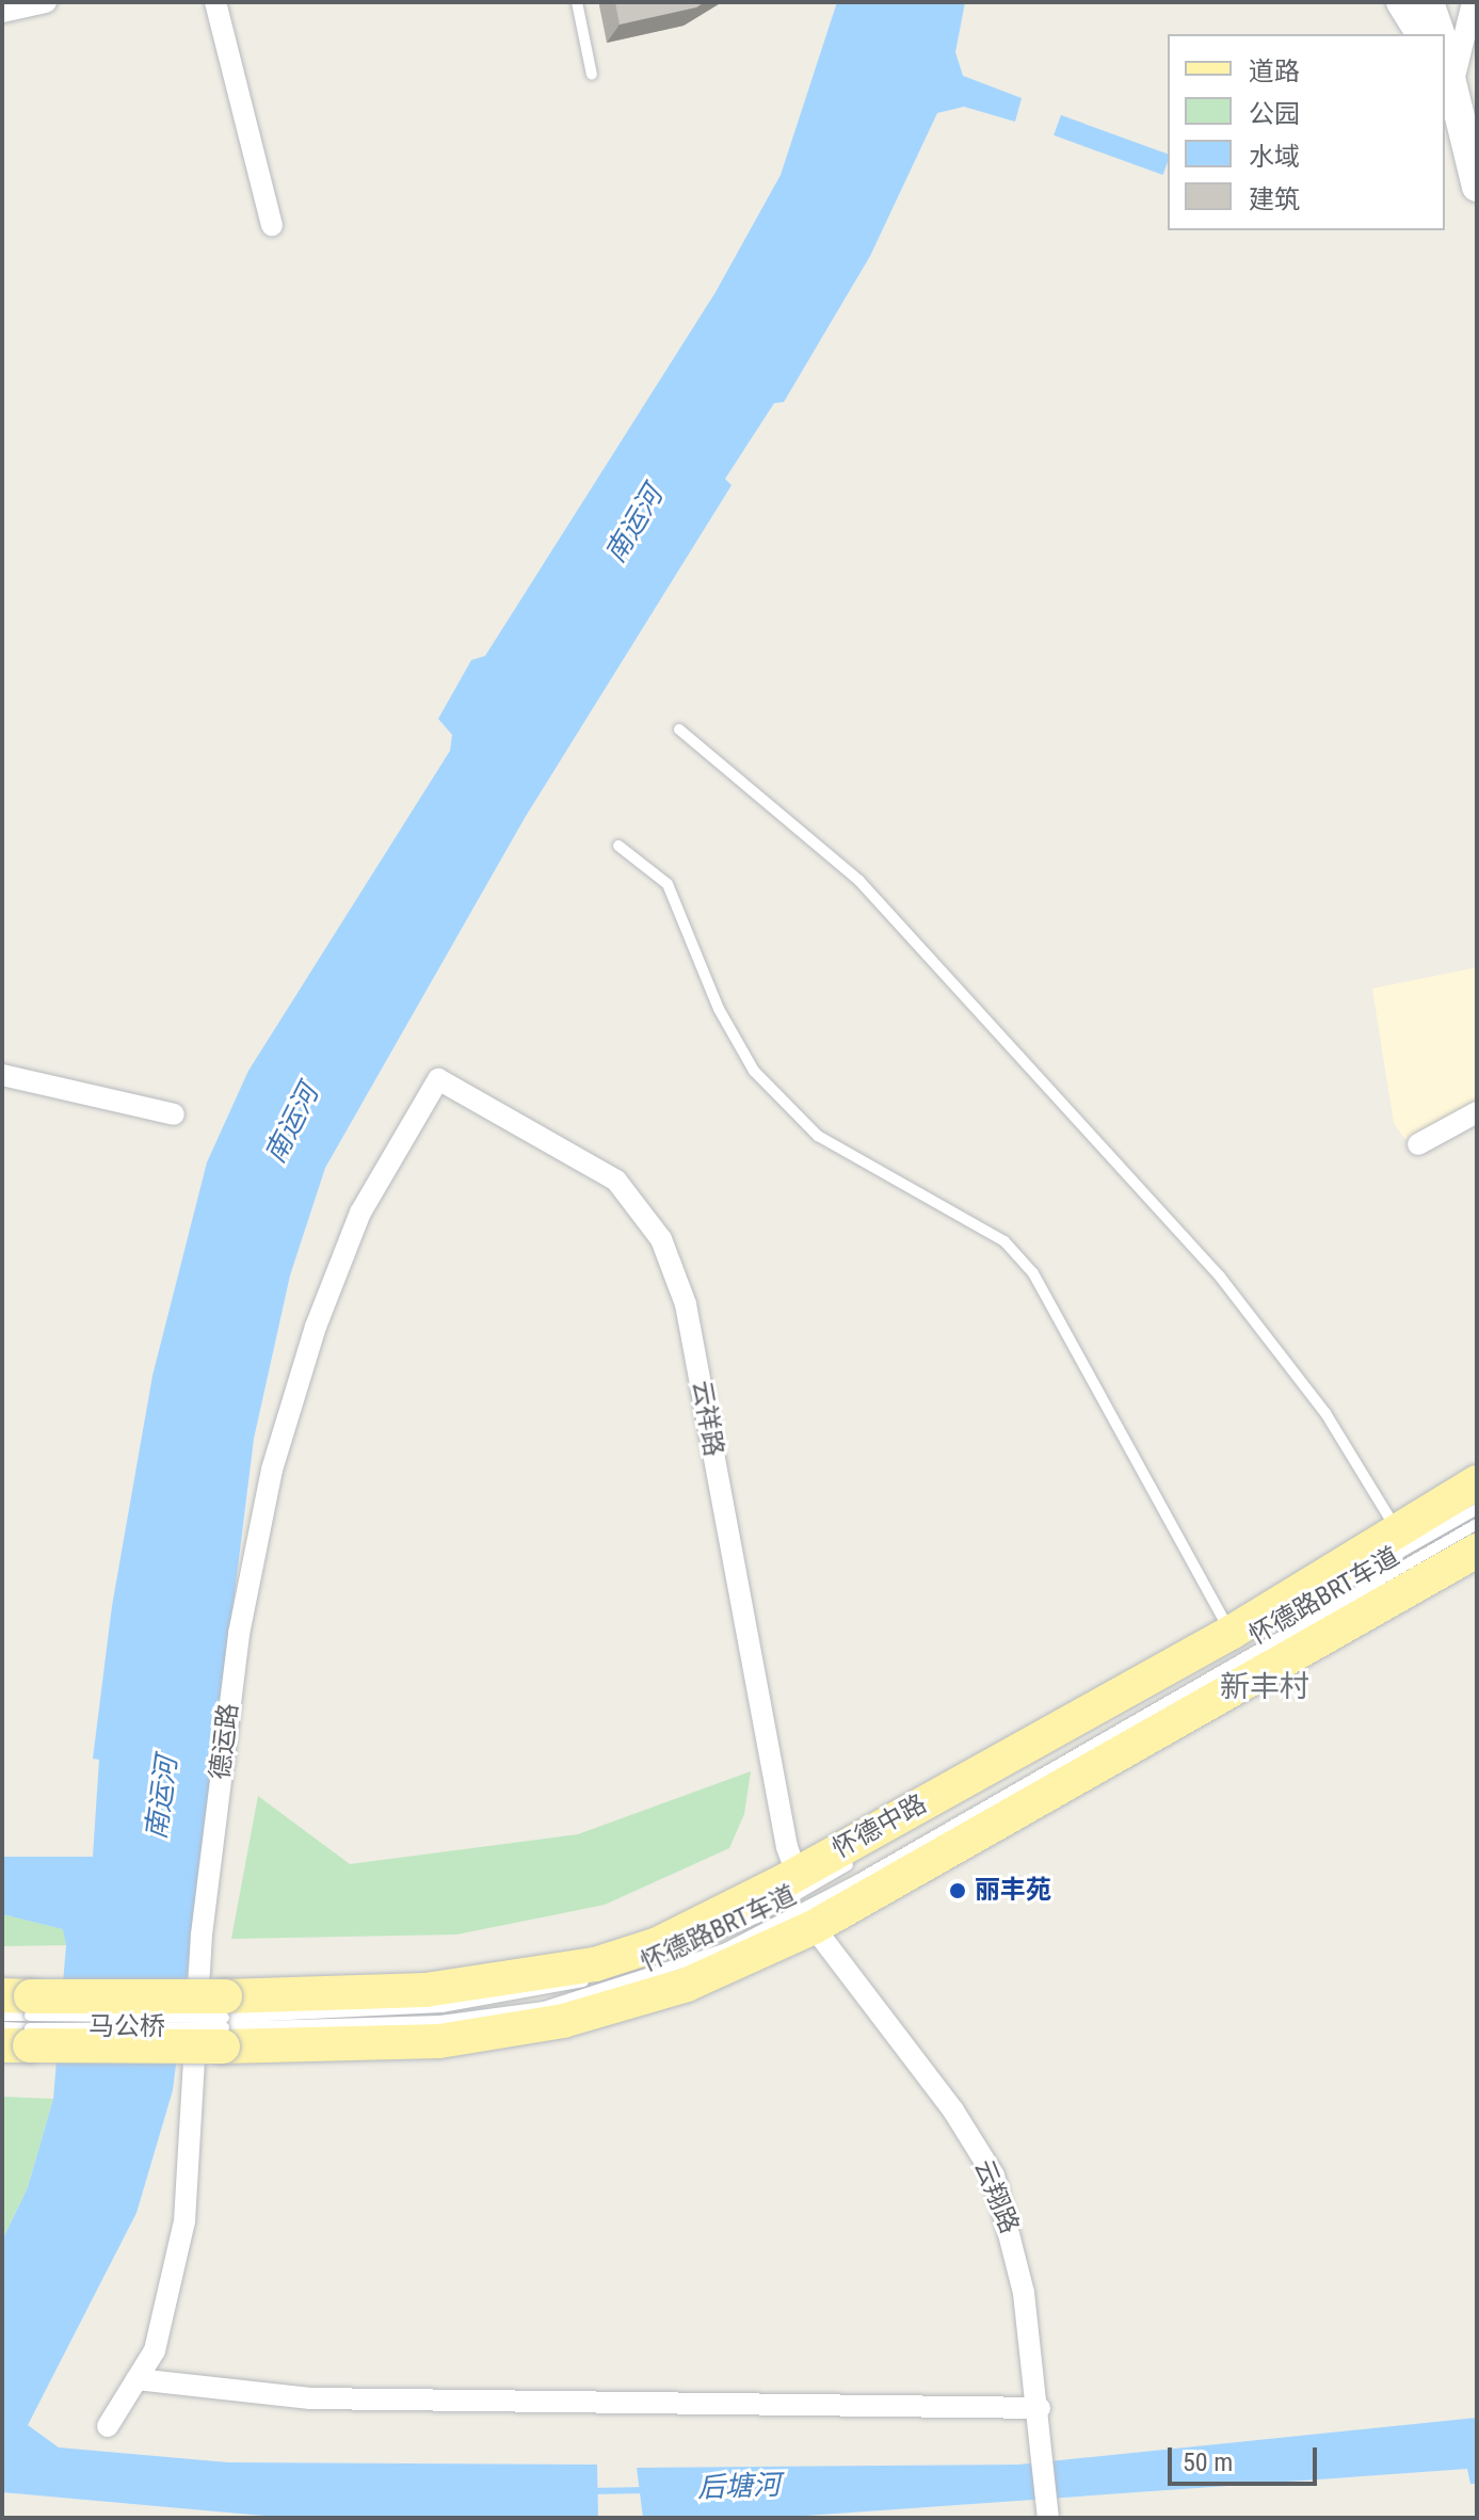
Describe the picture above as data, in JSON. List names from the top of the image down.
{
  "streets": {
    "main road": ["怀德中路", "马公桥"],
    "street": ["云祥路", "德运路", "云翔路"],
    "lane": ["怀德路BRT车道"]
  },
  "crossings": [
    ["云祥路", "德运路"],
    ["云祥路", "怀德中路"],
    ["怀德路BRT车道", "怀德中路"],
    ["怀德路BRT车道", "马公桥"],
    ["怀德中路", "马公桥"],
    ["怀德中路", "云翔路"]
  ],
  "districts": ["新丰村"],
  "water": ["南运河", "后塘河"],
  "places": ["丽丰苑"],
  "legend": [
    "道路",
    "公园",
    "水域",
    "建筑"
  ],
  "scale_bar": "50 m"
}
